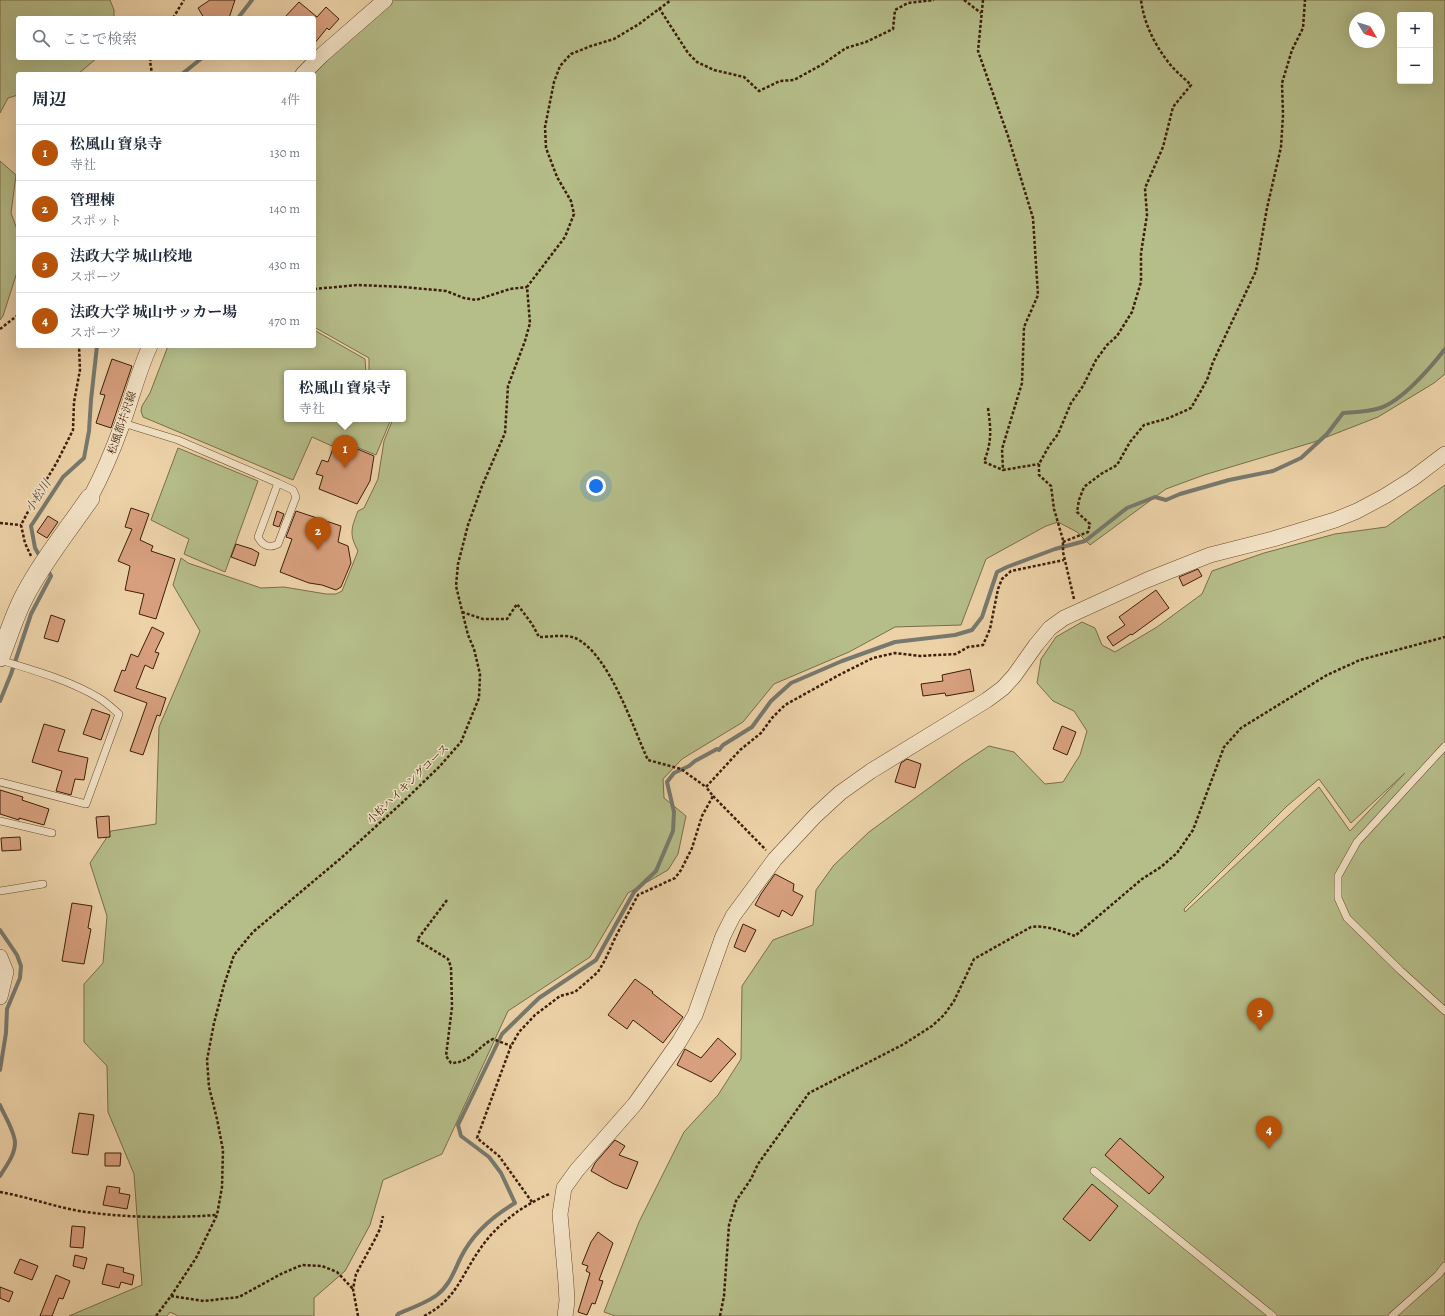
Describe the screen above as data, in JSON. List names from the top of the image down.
{
  "streets": {
    "street": ["松風都井沢線"],
    "path": ["小松ハイキングコース"]
  },
  "water": ["小松川"],
  "north": "bottom right",
  "page": {
    "map_buttons": ["+", "−"],
    "search": "ここで検索",
    "heading": ["周辺", "4件"],
    "list": [
      {
        "mark": "1",
        "name": "松風山 寶泉寺",
        "note": "寺社",
        "value": "130 m"
      },
      {
        "mark": "2",
        "name": "管理棟",
        "note": "スポット",
        "value": "140 m"
      },
      {
        "mark": "3",
        "name": "法政大学 城山校地",
        "note": "スポーツ",
        "value": "430 m"
      },
      {
        "mark": "4",
        "name": "法政大学 城山サッカー場",
        "note": "スポーツ",
        "value": "470 m"
      }
    ],
    "popup": ["松風山 寶泉寺", "寺社"],
    "pins": [
      "1",
      "2",
      "3",
      "4"
    ]
  }
}
